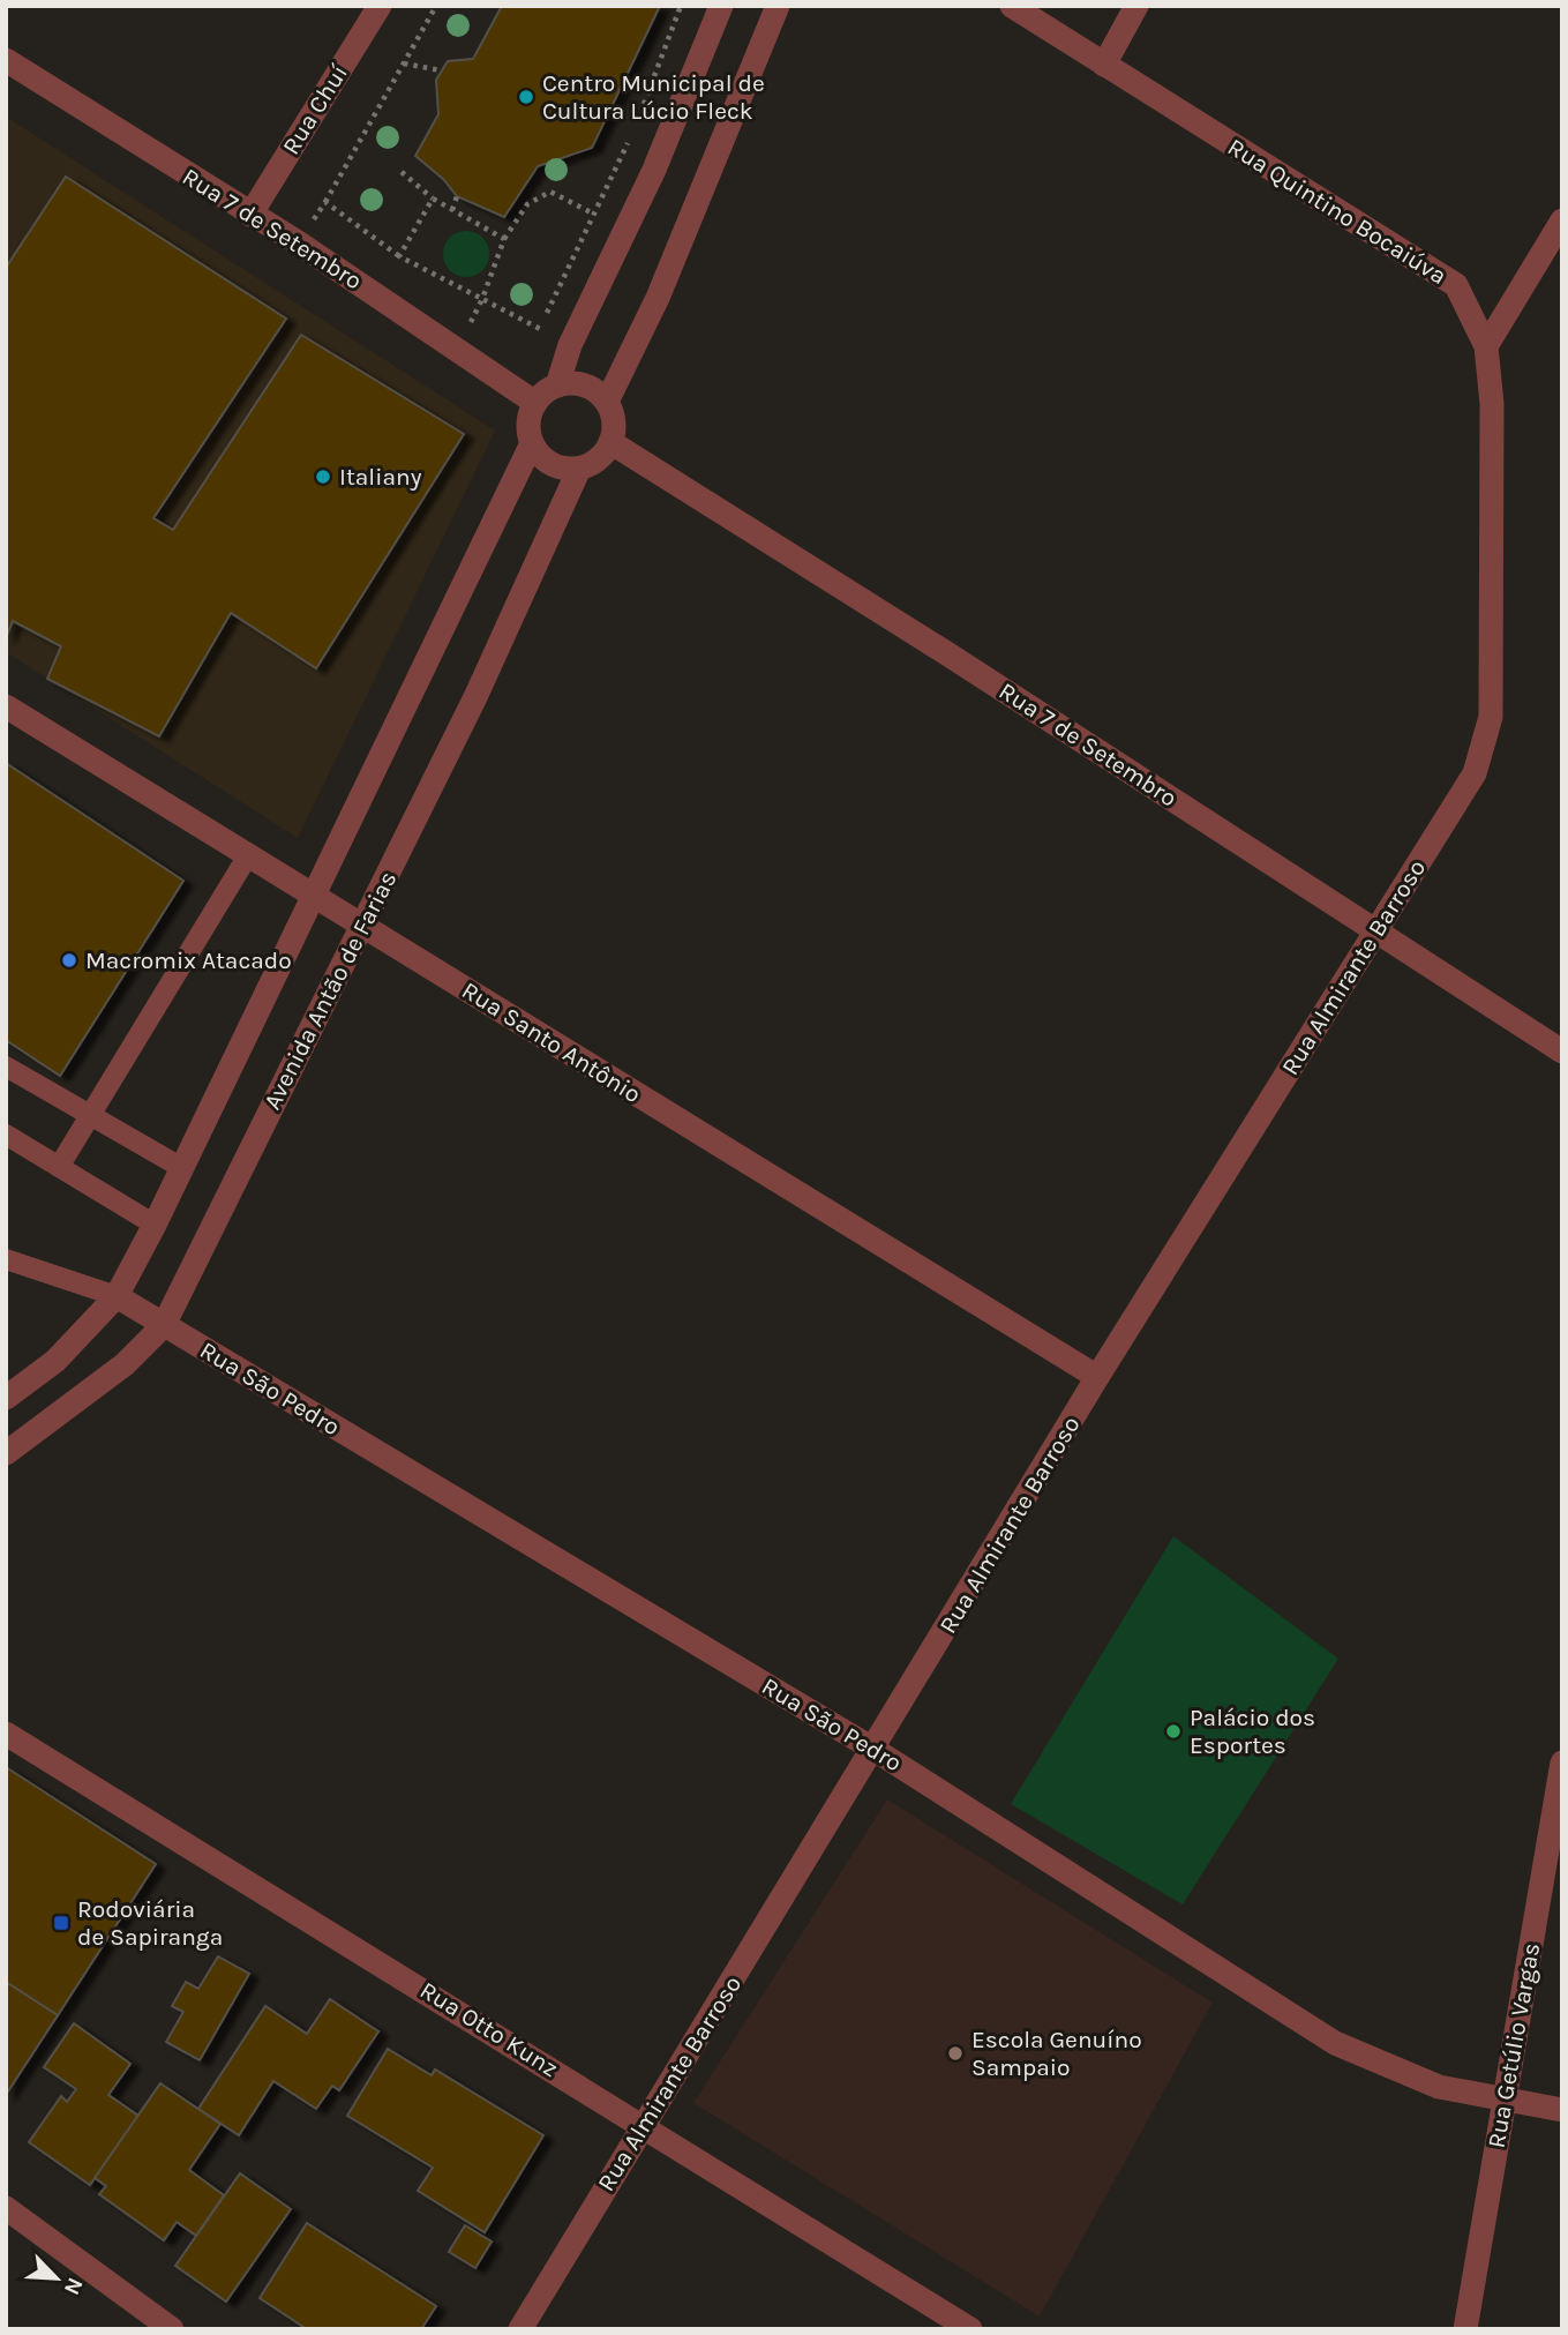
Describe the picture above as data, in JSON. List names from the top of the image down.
{
  "streets": {
    "street": [
      "Rua Chuí",
      "Rua Quintino Bocaiúva",
      "Rua 7 de Setembro",
      "Rua Almirante Barroso",
      "Avenida Antão de Farias",
      "Rua Santo Antônio",
      "Rua São Pedro",
      "Rua Otto Kunz",
      "Rua Getúlio Vargas"
    ]
  },
  "crossings": [
    ["Rua Chuí", "Rua 7 de Setembro"],
    ["Rua Quintino Bocaiúva", "Rua Almirante Barroso"],
    ["Rua 7 de Setembro", "Rua Almirante Barroso"],
    ["Rua 7 de Setembro", "Avenida Antão de Farias"],
    ["Rua Almirante Barroso", "Rua Santo Antônio"],
    ["Rua Almirante Barroso", "Rua São Pedro"],
    ["Rua Almirante Barroso", "Rua Otto Kunz"],
    ["Avenida Antão de Farias", "Rua Santo Antônio"],
    ["Avenida Antão de Farias", "Rua São Pedro"],
    ["Rua São Pedro", "Rua Getúlio Vargas"]
  ],
  "places": {
    "other": [
      "Centro Municipal de Cultura Lúcio Fleck",
      "Italiany",
      "Macromix Atacado",
      "Palácio dos Esportes",
      "Escola Genuíno Sampaio"
    ],
    "transit": ["Rodoviária de Sapiranga"]
  },
  "north": "bottom right"
}
